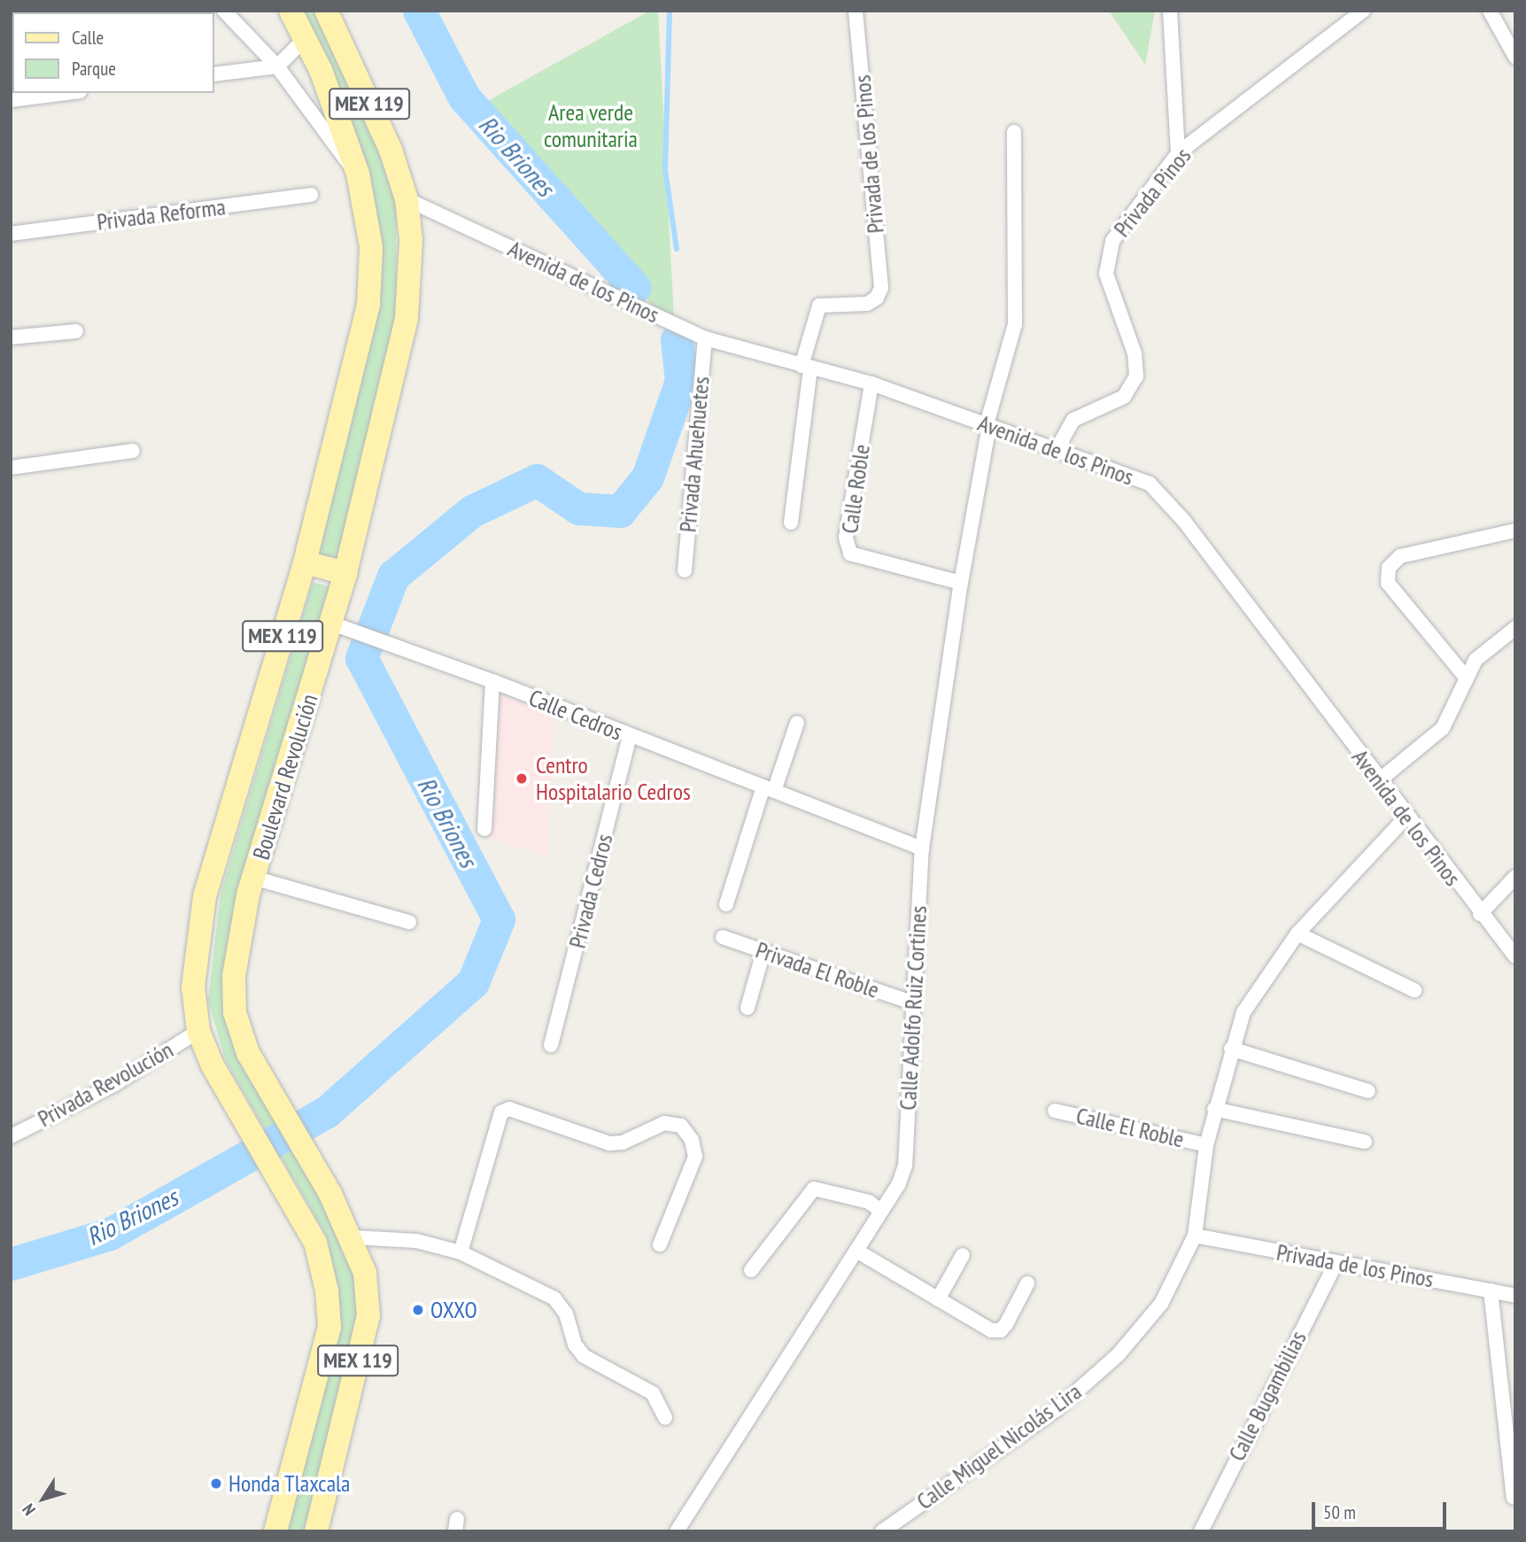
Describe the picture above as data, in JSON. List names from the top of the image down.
{
  "streets": {
    "main road": ["MEX 119", "Boulevard Revolución"],
    "street": [
      "Privada de los Pinos",
      "Privada Pinos",
      "Privada Reforma",
      "Avenida de los Pinos",
      "Privada Ahuehuetes",
      "Calle Roble",
      "Calle Cedros",
      "Privada Cedros",
      "Privada El Roble",
      "Calle Adolfo Ruiz Cortines",
      "Privada Revolución",
      "Calle El Roble",
      "Calle Bugambilias",
      "Calle Miguel Nicolás Lira"
    ]
  },
  "crossings": [
    ["Privada de los Pinos", "Avenida de los Pinos"],
    ["Privada de los Pinos", "Calle Bugambilias"],
    ["Privada de los Pinos", "Calle Miguel Nicolás Lira"],
    ["Privada Pinos", "Avenida de los Pinos"],
    ["Avenida de los Pinos", "Privada Ahuehuetes"],
    ["Avenida de los Pinos", "Calle Roble"],
    ["Avenida de los Pinos", "Boulevard Revolución"],
    ["Avenida de los Pinos", "Calle Adolfo Ruiz Cortines"],
    ["Avenida de los Pinos", "Calle Miguel Nicolás Lira"],
    ["Calle Roble", "Calle Adolfo Ruiz Cortines"],
    ["Calle Cedros", "Boulevard Revolución"],
    ["Calle Cedros", "Privada Cedros"],
    ["Calle Cedros", "Calle Adolfo Ruiz Cortines"],
    ["Boulevard Revolución", "Privada Revolución"],
    ["Privada El Roble", "Calle Adolfo Ruiz Cortines"],
    ["Calle El Roble", "Calle Miguel Nicolás Lira"]
  ],
  "water": ["Rio Briones"],
  "parks": ["Area verde comunitaria"],
  "places": ["Centro Hospitalario Cedros", "OXXO", "Honda Tlaxcala"],
  "legend": ["Calle", "Parque"],
  "scale_bar": "50 m",
  "north": "bottom left"
}
